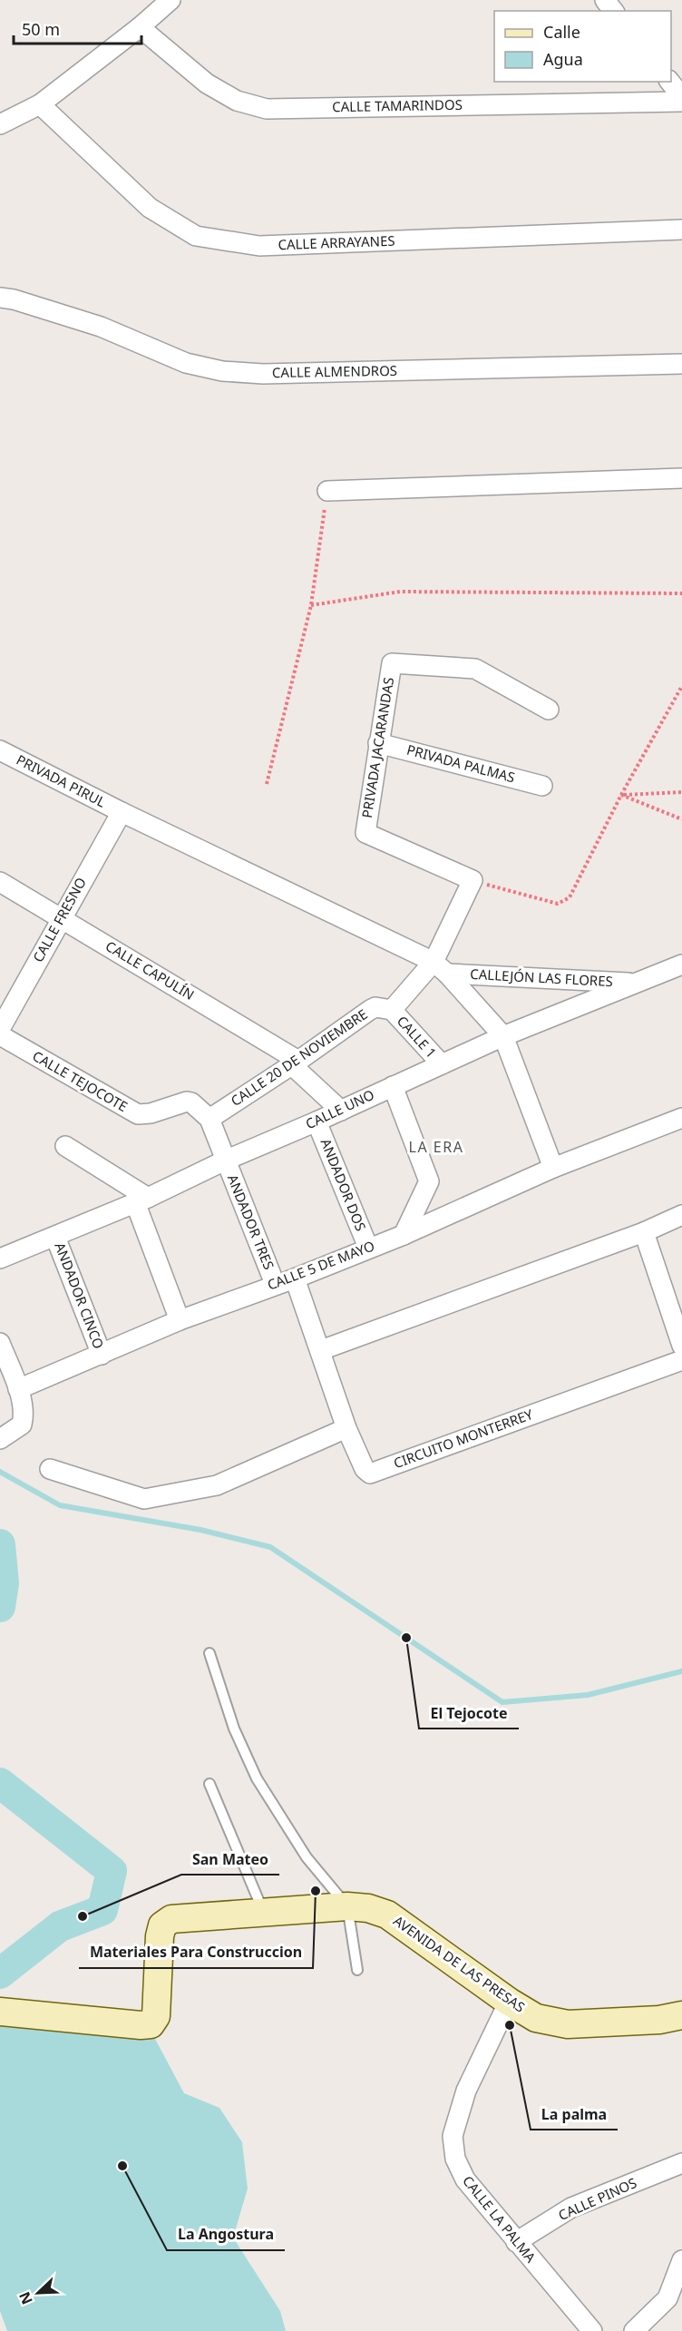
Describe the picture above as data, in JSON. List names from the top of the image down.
{
  "streets": {
    "main road": ["AVENIDA DE LAS PRESAS"],
    "street": [
      "CALLE TAMARINDOS",
      "CALLE ARRAYANES",
      "CALLE ALMENDROS",
      "PRIVADA JACARANDAS",
      "PRIVADA PALMAS",
      "PRIVADA PIRUL",
      "CALLE FRESNO",
      "CALLE CAPULÍN",
      "CALLEJÓN LAS FLORES",
      "CALLE 1",
      "CALLE 20 DE NOVIEMBRE",
      "CALLE TEJOCOTE",
      "CALLE UNO",
      "ANDADOR DOS",
      "ANDADOR TRES",
      "CALLE 5 DE MAYO",
      "ANDADOR CINCO",
      "CIRCUITO MONTERREY",
      "CALLE PINOS",
      "CALLE LA PALMA"
    ]
  },
  "crossings": [
    ["PRIVADA JACARANDAS", "PRIVADA PALMAS"],
    ["PRIVADA PIRUL", "CALLE FRESNO"],
    ["CALLE FRESNO", "CALLE CAPULÍN"],
    ["CALLE CAPULÍN", "CALLE 20 DE NOVIEMBRE"],
    ["CALLE CAPULÍN", "CALLE UNO"],
    ["CALLEJÓN LAS FLORES", "CALLE UNO"],
    ["CALLE 1", "CALLE 20 DE NOVIEMBRE"],
    ["CALLE 1", "CALLE UNO"],
    ["CALLE 20 DE NOVIEMBRE", "CALLE TEJOCOTE"],
    ["CALLE UNO", "ANDADOR DOS"],
    ["CALLE UNO", "ANDADOR TRES"],
    ["CALLE UNO", "ANDADOR CINCO"],
    ["ANDADOR DOS", "CALLE 5 DE MAYO"],
    ["ANDADOR TRES", "CALLE 5 DE MAYO"],
    ["CALLE 5 DE MAYO", "ANDADOR CINCO"],
    ["CALLE 5 DE MAYO", "CIRCUITO MONTERREY"],
    ["AVENIDA DE LAS PRESAS", "CALLE LA PALMA"],
    ["CALLE PINOS", "CALLE LA PALMA"]
  ],
  "districts": ["LA ERA"],
  "places": [
    "El Tejocote",
    "Materiales Para Construccion",
    "San Mateo",
    "La palma",
    "La Angostura"
  ],
  "legend": ["Calle", "Agua"],
  "scale_bar": "50 m",
  "north": "bottom left"
}
